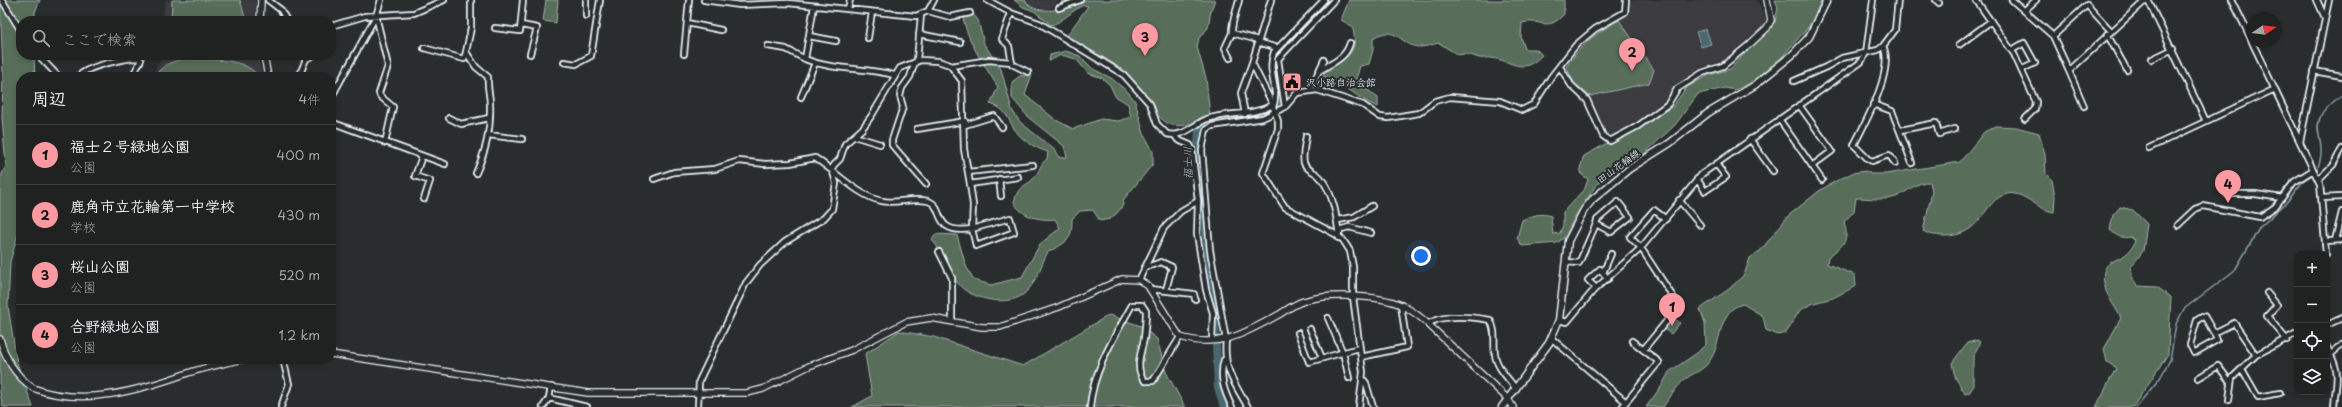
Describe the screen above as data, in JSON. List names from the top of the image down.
{
  "streets": {
    "main road": ["田山花輪線"]
  },
  "water": ["福士川"],
  "places": {
    "public building": ["沢小路自治会館"]
  },
  "north": "right",
  "page": {
    "search": "ここで検索",
    "pins": [
      "3",
      "2",
      "4",
      "1"
    ],
    "heading": ["周辺", "4件"],
    "list": [
      {
        "mark": "1",
        "name": "福士２号緑地公園",
        "note": "公園",
        "value": "400 m"
      },
      {
        "mark": "2",
        "name": "鹿角市立花輪第一中学校",
        "note": "学校",
        "value": "430 m"
      },
      {
        "mark": "3",
        "name": "桜山公園",
        "note": "公園",
        "value": "520 m"
      },
      {
        "mark": "4",
        "name": "合野緑地公園",
        "note": "公園",
        "value": "1.2 km"
      }
    ],
    "map_buttons": ["+", "−"]
  }
}
